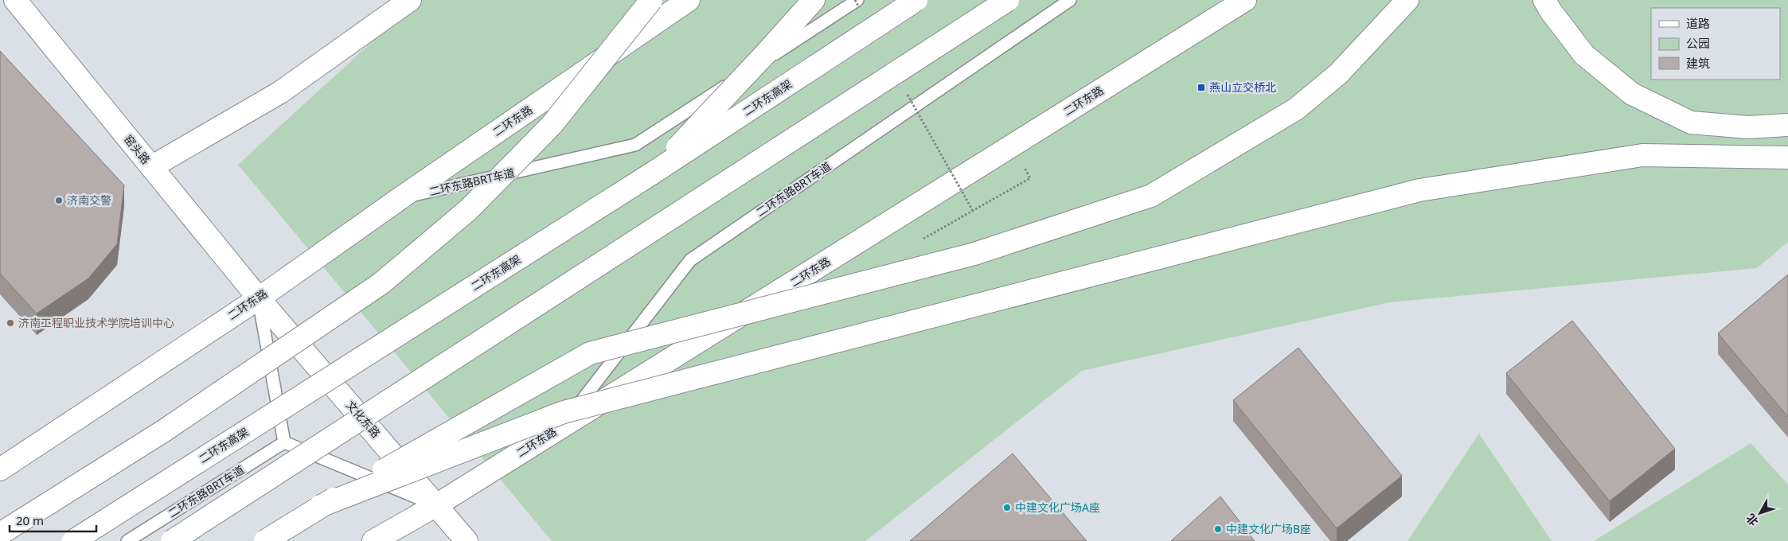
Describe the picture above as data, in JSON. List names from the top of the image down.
{
  "streets": {
    "main road": [
      "二环东高架",
      "二环东路",
      "窑头路",
      "文化东路"
    ],
    "lane": ["二环东路BRT车道"]
  },
  "crossings": [
    ["二环东路", "窑头路"],
    ["二环东路", "二环东路BRT车道"],
    ["二环东路", "文化东路"],
    ["窑头路", "文化东路"]
  ],
  "places": {
    "transit": ["燕山立交桥北"],
    "other": [
      "济南交警",
      "济南工程职业技术学院培训中心",
      "中建文化广场A座",
      "中建文化广场B座"
    ]
  },
  "legend": ["道路", "公园", "建筑"],
  "scale_bar": "20 m",
  "north": "bottom left"
}
